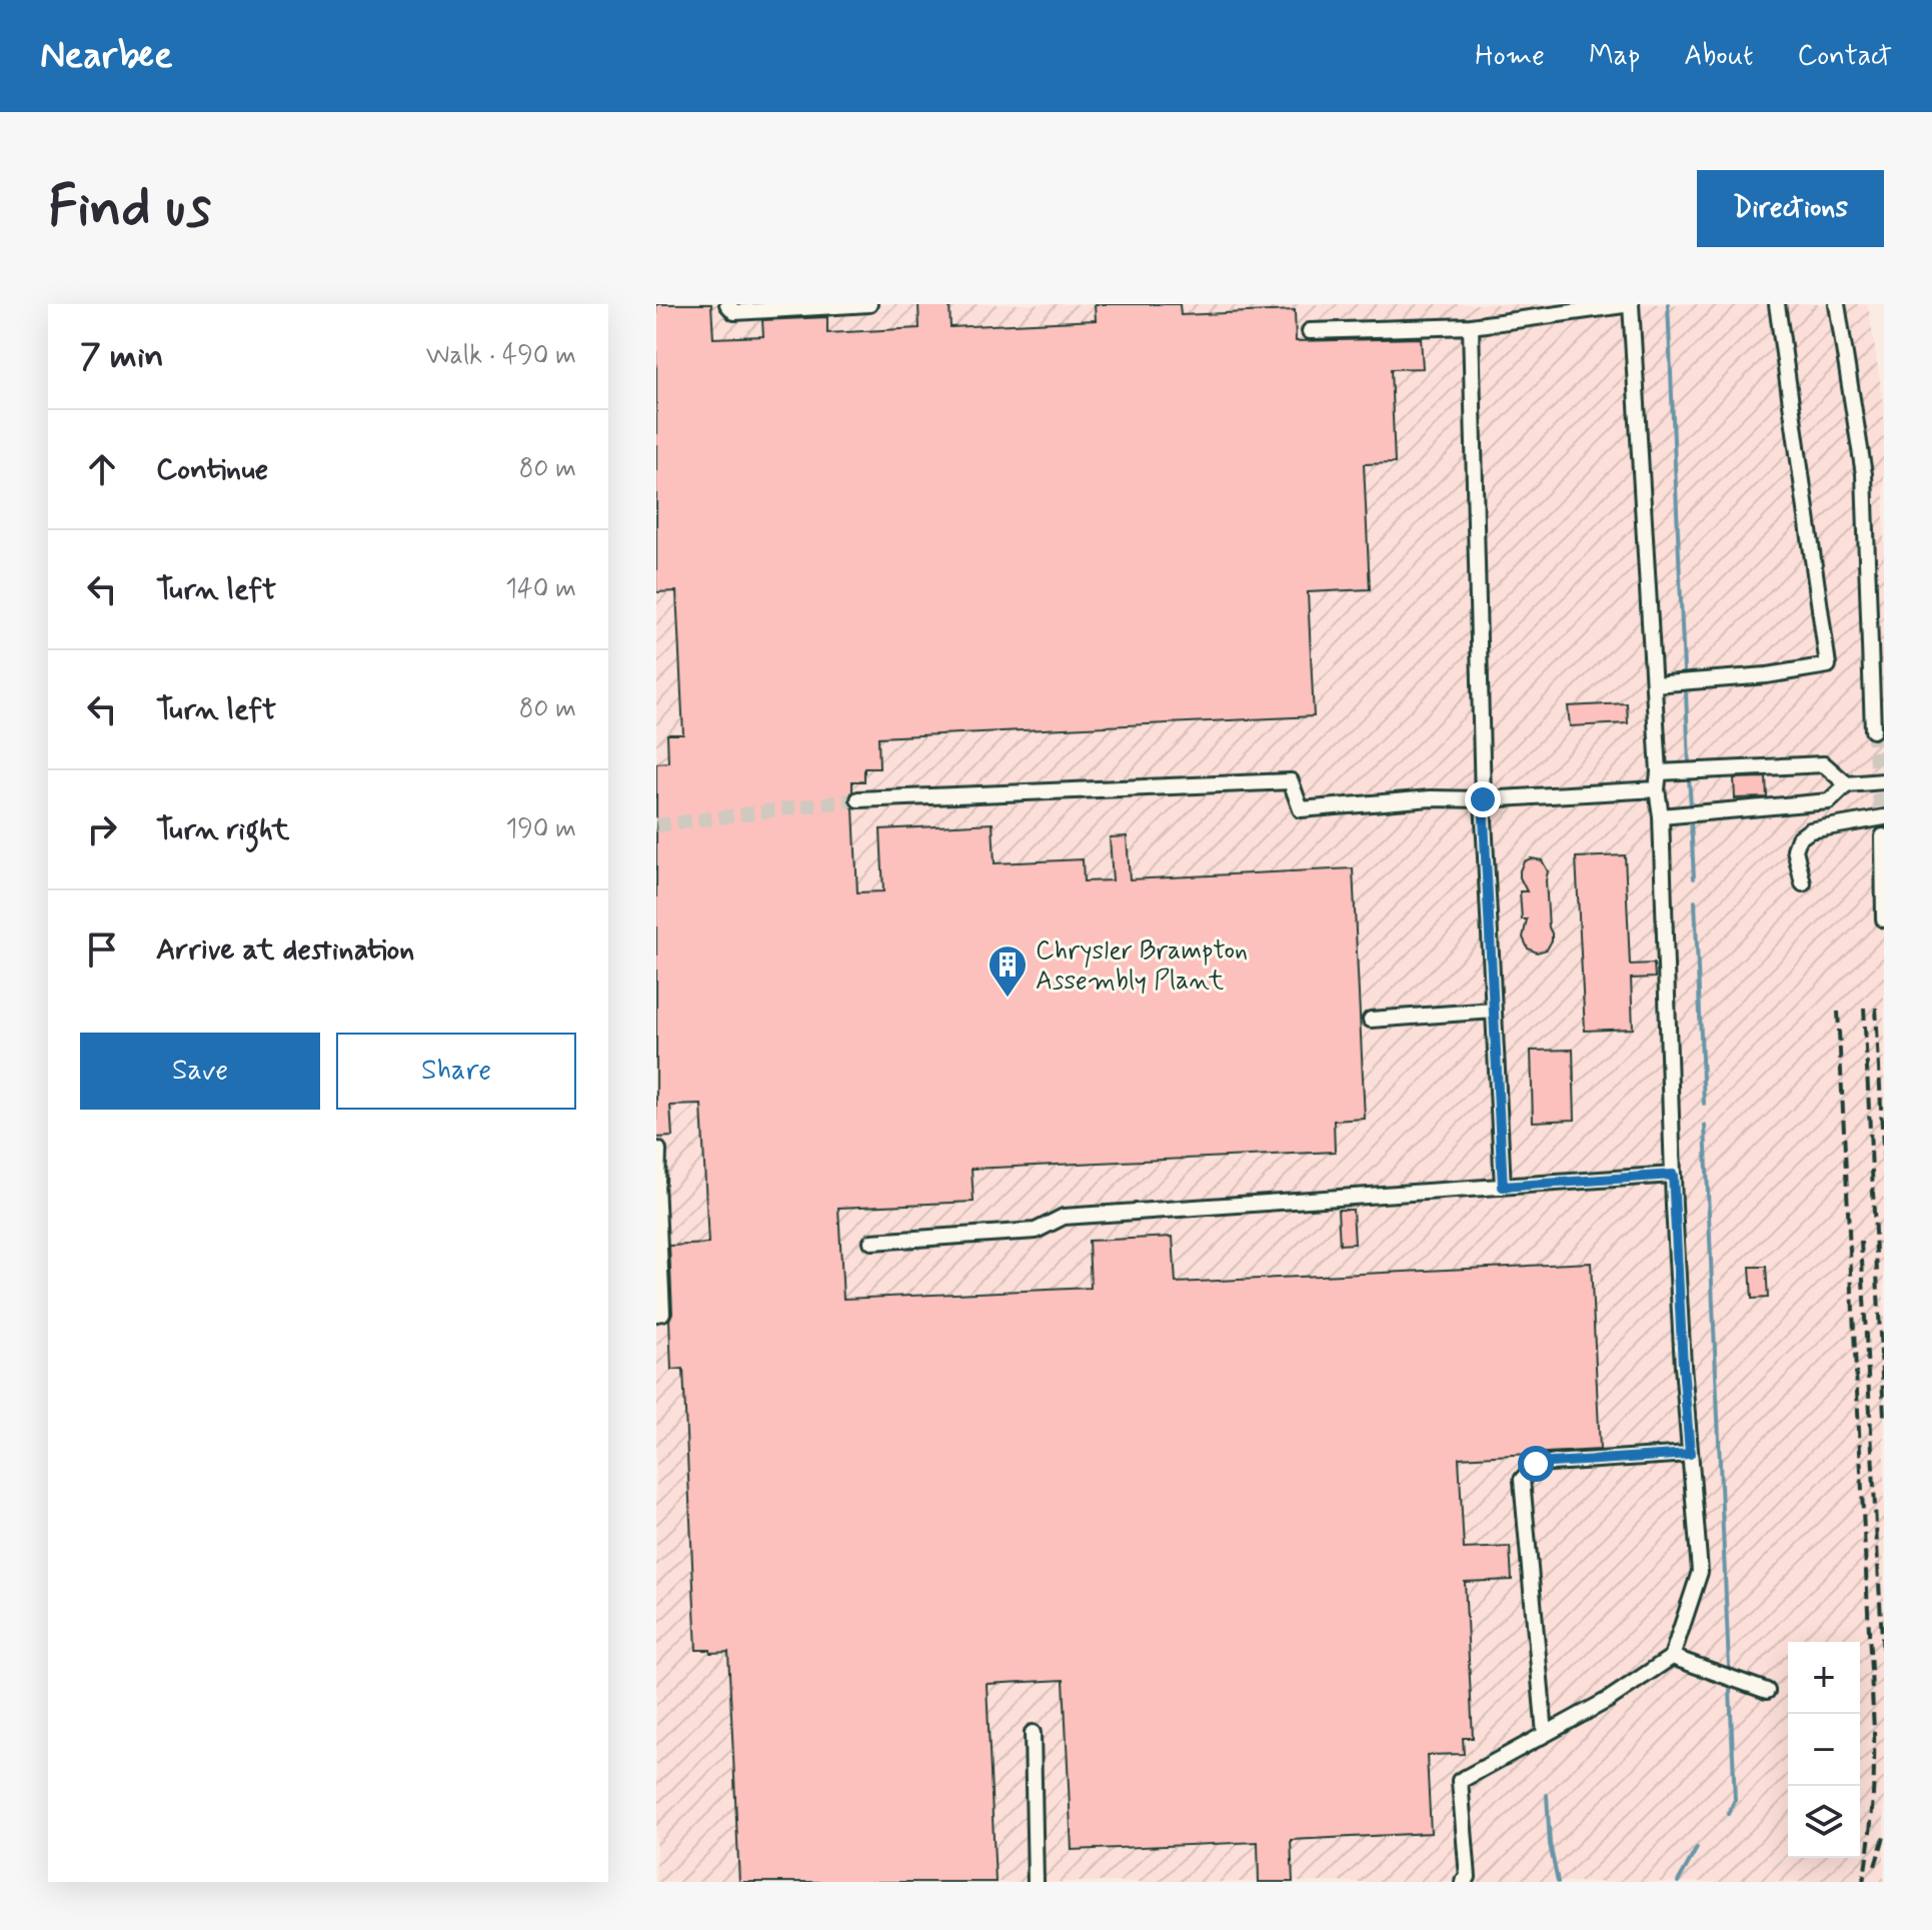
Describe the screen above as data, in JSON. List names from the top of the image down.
{
  "places": {
    "building": ["Chrysler Brampton Assembly Plant"]
  },
  "page": {
    "header": "Nearbee",
    "nav": [
      "Home",
      "Map",
      "About",
      "Contact"
    ],
    "buttons": [
      "Directions",
      ["Save", "Share"]
    ],
    "title": "Find us",
    "heading": ["7 min", "Walk · 490 m"],
    "list": [
      ["Continue", "80 m"],
      ["Turn left", "140 m"],
      ["Turn left", "80 m"],
      ["Turn right", "190 m"],
      "Arrive at destination"
    ],
    "map_buttons": ["+", "−"]
  }
}
